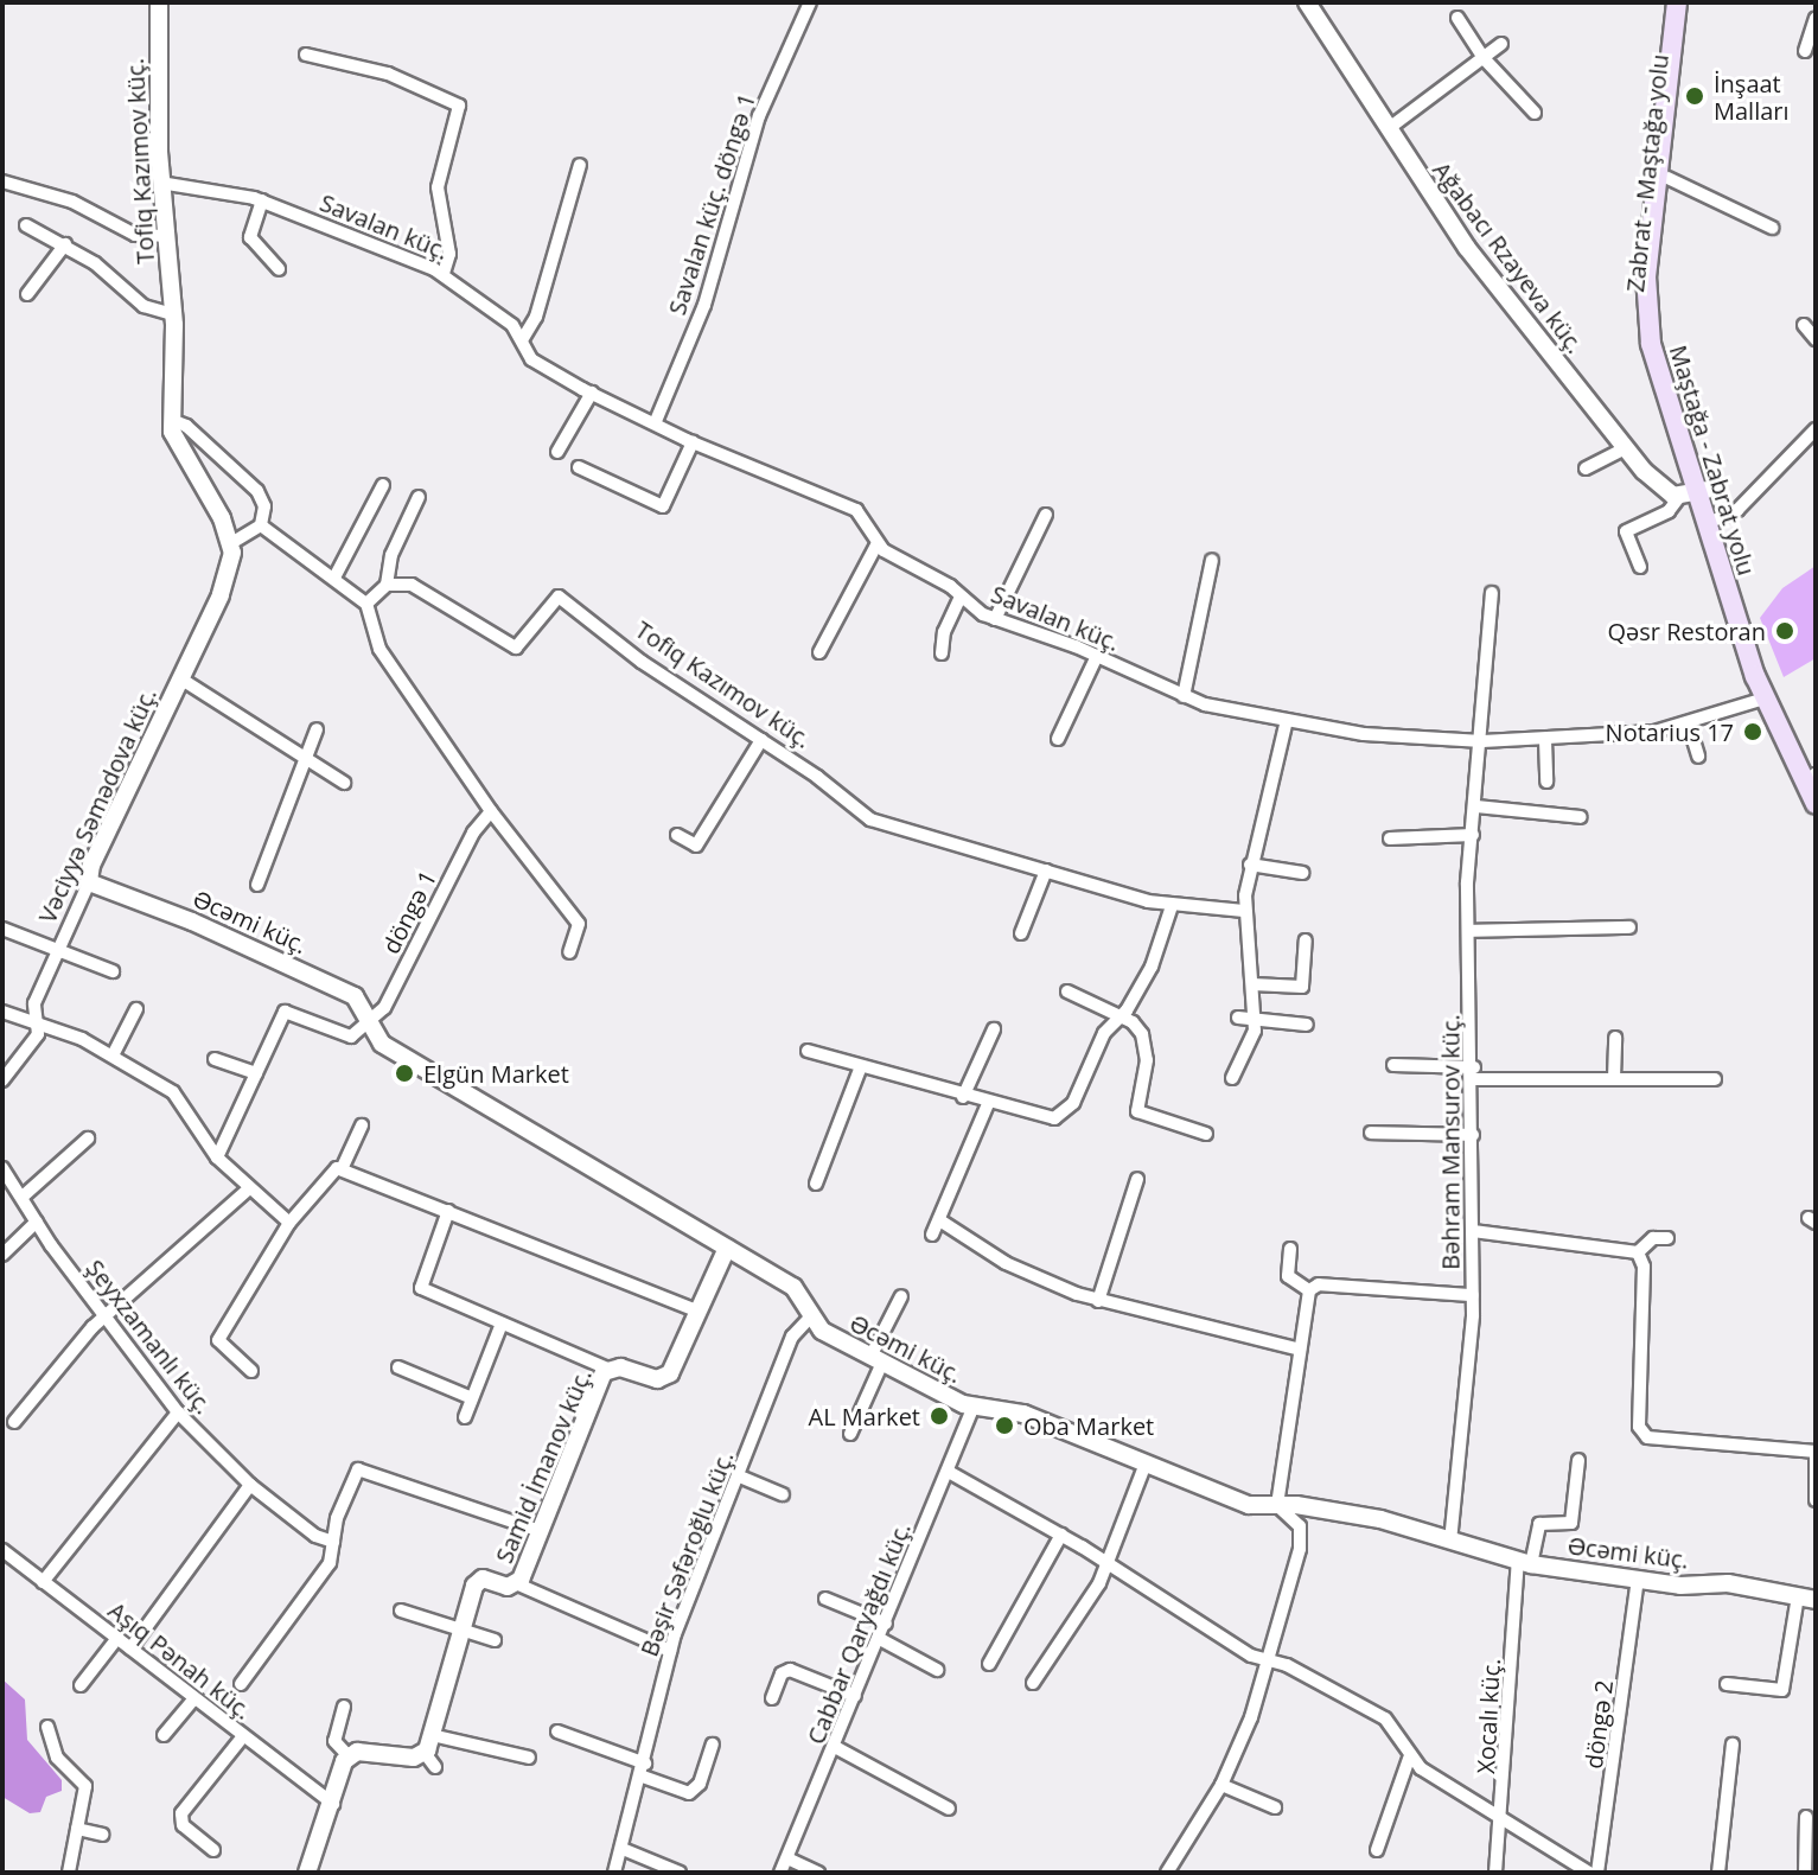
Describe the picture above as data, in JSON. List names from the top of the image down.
{
  "streets": {
    "main road": ["Zabrat - Maştağa yolu", "Maştağa - Zabrat yolu"],
    "street": [
      "Tofiq Kazımov küç.",
      "Savalan küç. döngə 1",
      "Savalan küç.",
      "Ağabacı Rzayeva küç.",
      "Vəciyyə Səmədova küç.",
      "döngə 1",
      "Əcəmi küç.",
      "Bəhram Mansurov küç.",
      "Şeyxzamanlı küç.",
      "Samid İmanov küç.",
      "Bəşir Səfəroğlu küç.",
      "Cabbar Qaryağdı küç.",
      "Aşıq Pənah küç.",
      "Xocalı küç.",
      "döngə 2"
    ]
  },
  "crossings": [
    ["Tofiq Kazımov küç.", "Savalan küç."],
    ["Tofiq Kazımov küç.", "Vəciyyə Səmədova küç."],
    ["Zabrat - Maştağa yolu", "Ağabacı Rzayeva küç."],
    ["Zabrat - Maştağa yolu", "Maştağa - Zabrat yolu"],
    ["Savalan küç. döngə 1", "Savalan küç."],
    ["Savalan küç.", "Maştağa - Zabrat yolu"],
    ["Savalan küç.", "Bəhram Mansurov küç."],
    ["Ağabacı Rzayeva küç.", "Maştağa - Zabrat yolu"],
    ["Vəciyyə Səmədova küç.", "Əcəmi küç."],
    ["döngə 1", "Əcəmi küç."],
    ["Əcəmi küç.", "Bəhram Mansurov küç."],
    ["Əcəmi küç.", "Samid İmanov küç."],
    ["Əcəmi küç.", "Bəşir Səfəroğlu küç."],
    ["Əcəmi küç.", "Cabbar Qaryağdı küç."],
    ["Əcəmi küç.", "Xocalı küç."],
    ["Əcəmi küç.", "döngə 2"]
  ],
  "places": [
    "İnşaat Malları",
    "Qəsr Restoran",
    "Notarius 17",
    "Elgün Market",
    "AL Market",
    "Oba Market"
  ]
}
